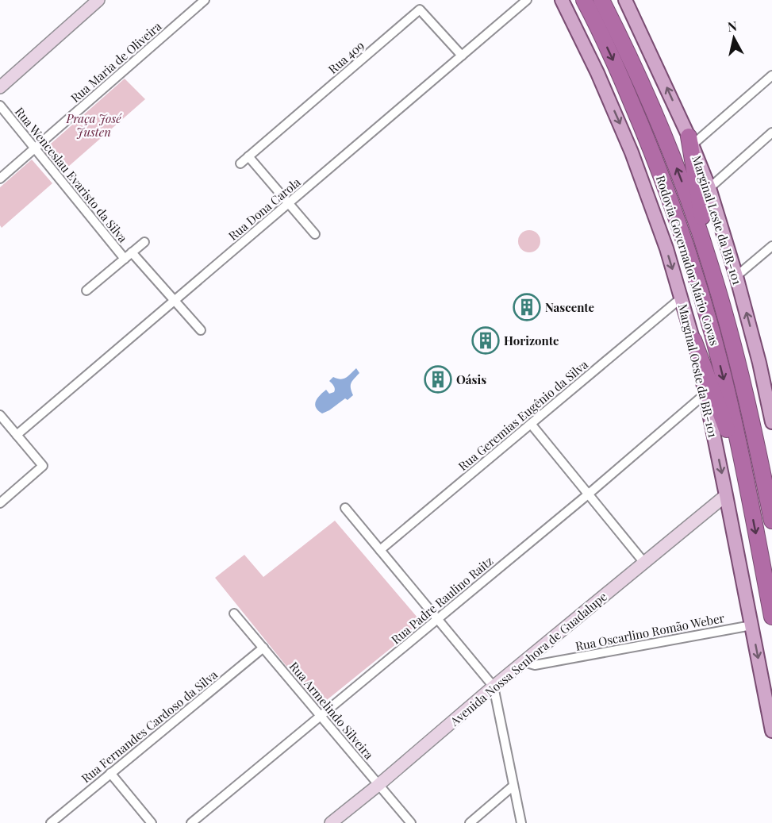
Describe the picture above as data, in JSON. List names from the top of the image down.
{
  "streets": {
    "highway": ["Rodovia Governador Mário Covas"],
    "main road": ["Marginal Leste da BR-101", "Marginal Oeste da BR-101"],
    "street": [
      "Rua 409",
      "Rua Maria de Oliveira",
      "Rua Wenceslau Evaristo da Silva",
      "Rua Dona Carola",
      "Rua Geremias Eugênio da Silva",
      "Rua Padre Raulino Raitz",
      "Rua Oscarlino Romão Weber",
      "Avenida Nossa Senhora de Guadalupe",
      "Rua Armelindo Silveira",
      "Rua Fernandes Cardoso da Silva"
    ]
  },
  "crossings": [
    ["Rua 409", "Rua Dona Carola"],
    ["Rua Maria de Oliveira", "Rua Wenceslau Evaristo da Silva"],
    ["Marginal Oeste da BR-101", "Rua Geremias Eugênio da Silva"],
    ["Marginal Oeste da BR-101", "Rua Padre Raulino Raitz"],
    ["Marginal Oeste da BR-101", "Rua Oscarlino Romão Weber"],
    ["Marginal Oeste da BR-101", "Avenida Nossa Senhora de Guadalupe"],
    ["Rua Padre Raulino Raitz", "Rua Armelindo Silveira"],
    ["Rua Oscarlino Romão Weber", "Avenida Nossa Senhora de Guadalupe"],
    ["Avenida Nossa Senhora de Guadalupe", "Rua Armelindo Silveira"],
    ["Rua Armelindo Silveira", "Rua Fernandes Cardoso da Silva"]
  ],
  "one_way": ["Marginal Leste da BR-101", "Marginal Oeste da BR-101"],
  "parks": ["Praça José Justen"],
  "places": {
    "building": ["Nascente", "Horizonte", "Oásis"]
  },
  "north": "top"
}
